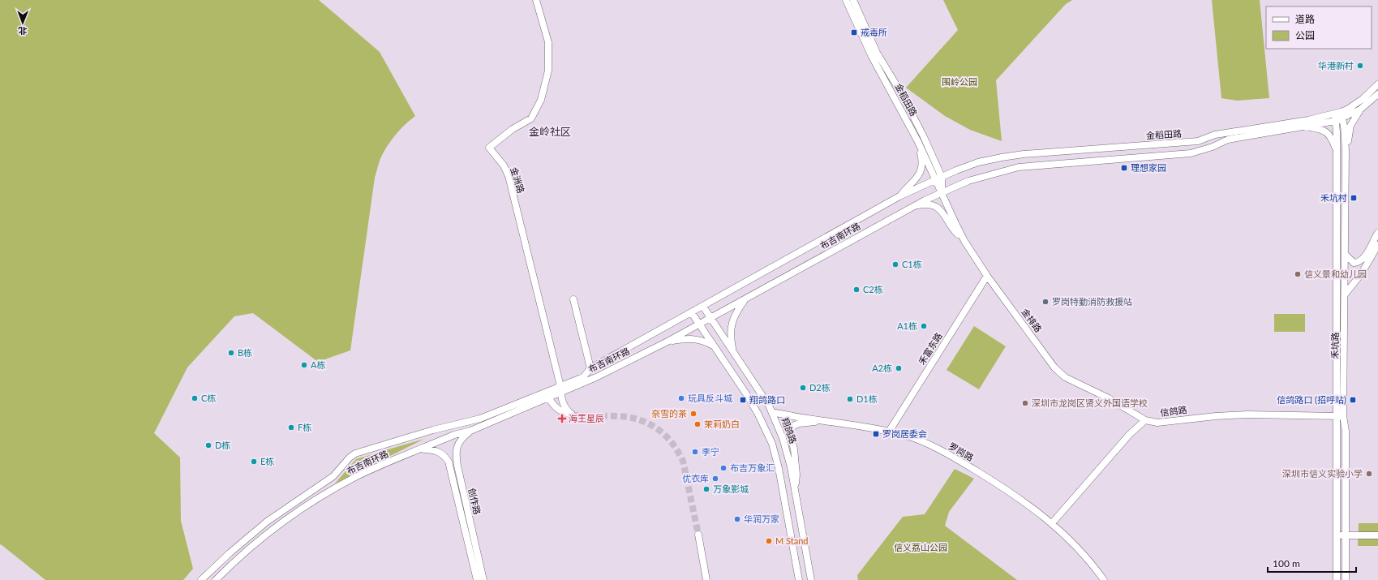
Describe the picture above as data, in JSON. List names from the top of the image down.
{
  "streets": {
    "street": [
      "金稻田路",
      "金洲路",
      "布吉南环路",
      "金排路",
      "禾坑路",
      "禾富东路",
      "信鸽路",
      "翔鸽路",
      "罗岗路",
      "创作路"
    ]
  },
  "crossings": [
    ["金稻田路", "布吉南环路"],
    ["金稻田路", "金排路"],
    ["金稻田路", "禾坑路"],
    ["金洲路", "布吉南环路"],
    ["布吉南环路", "金排路"],
    ["布吉南环路", "翔鸽路"],
    ["布吉南环路", "创作路"],
    ["金排路", "禾富东路"],
    ["金排路", "信鸽路"],
    ["禾坑路", "信鸽路"],
    ["禾富东路", "罗岗路"],
    ["翔鸽路", "罗岗路"]
  ],
  "districts": ["金岭社区"],
  "parks": ["围岭公园", "信义荔山公园"],
  "places": {
    "transit": [
      "戒毒所",
      "理想家园",
      "禾坑村",
      "翔鸽路口",
      "信鸽路口 (招呼站)",
      "罗岗居委会"
    ],
    "other": [
      "华港新村",
      "C1栋",
      "信义景和幼儿园",
      "C2栋",
      "罗岗特勤消防救援站",
      "A1栋",
      "B栋",
      "A栋",
      "A2栋",
      "D2栋",
      "C栋",
      "玩具反斗城",
      "D1栋",
      "深圳市龙岗区贤义外国语学校",
      "奈雪的茶",
      "茉莉奶白",
      "F栋",
      "D栋",
      "李宁",
      "E栋",
      "布吉万象汇",
      "深圳市信义实验小学",
      "优衣库",
      "万象影城",
      "华润万家",
      "M Stand"
    ],
    "health": ["海王星辰"]
  },
  "legend": ["道路", "公园"],
  "scale_bar": "100 m",
  "north": "bottom"
}
